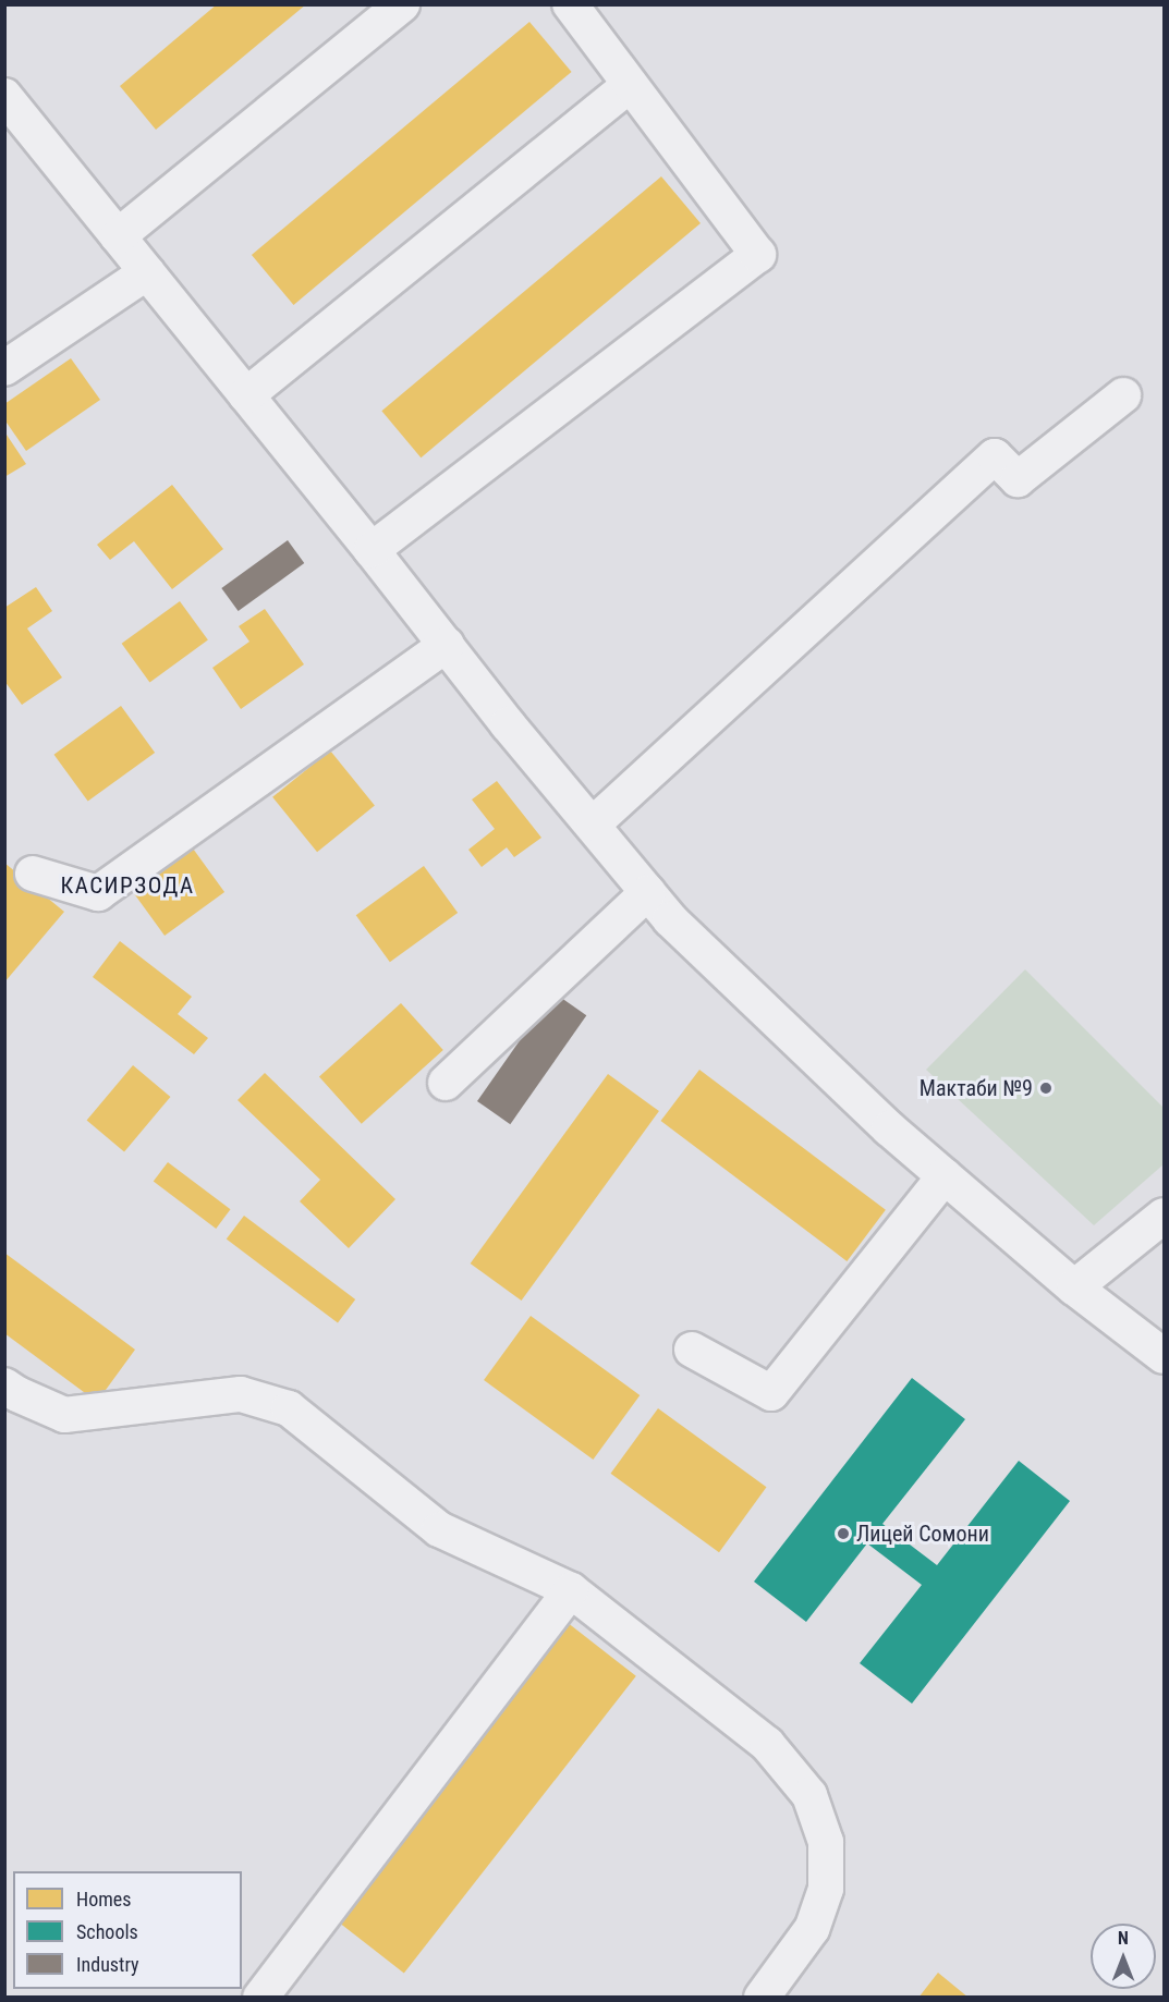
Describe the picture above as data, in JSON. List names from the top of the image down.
{
  "districts": ["КАСИРЗОДА"],
  "places": ["Мактаби №9", "Лицей Сомони"],
  "legend": ["Homes", "Schools", "Industry"],
  "north": "top"
}
